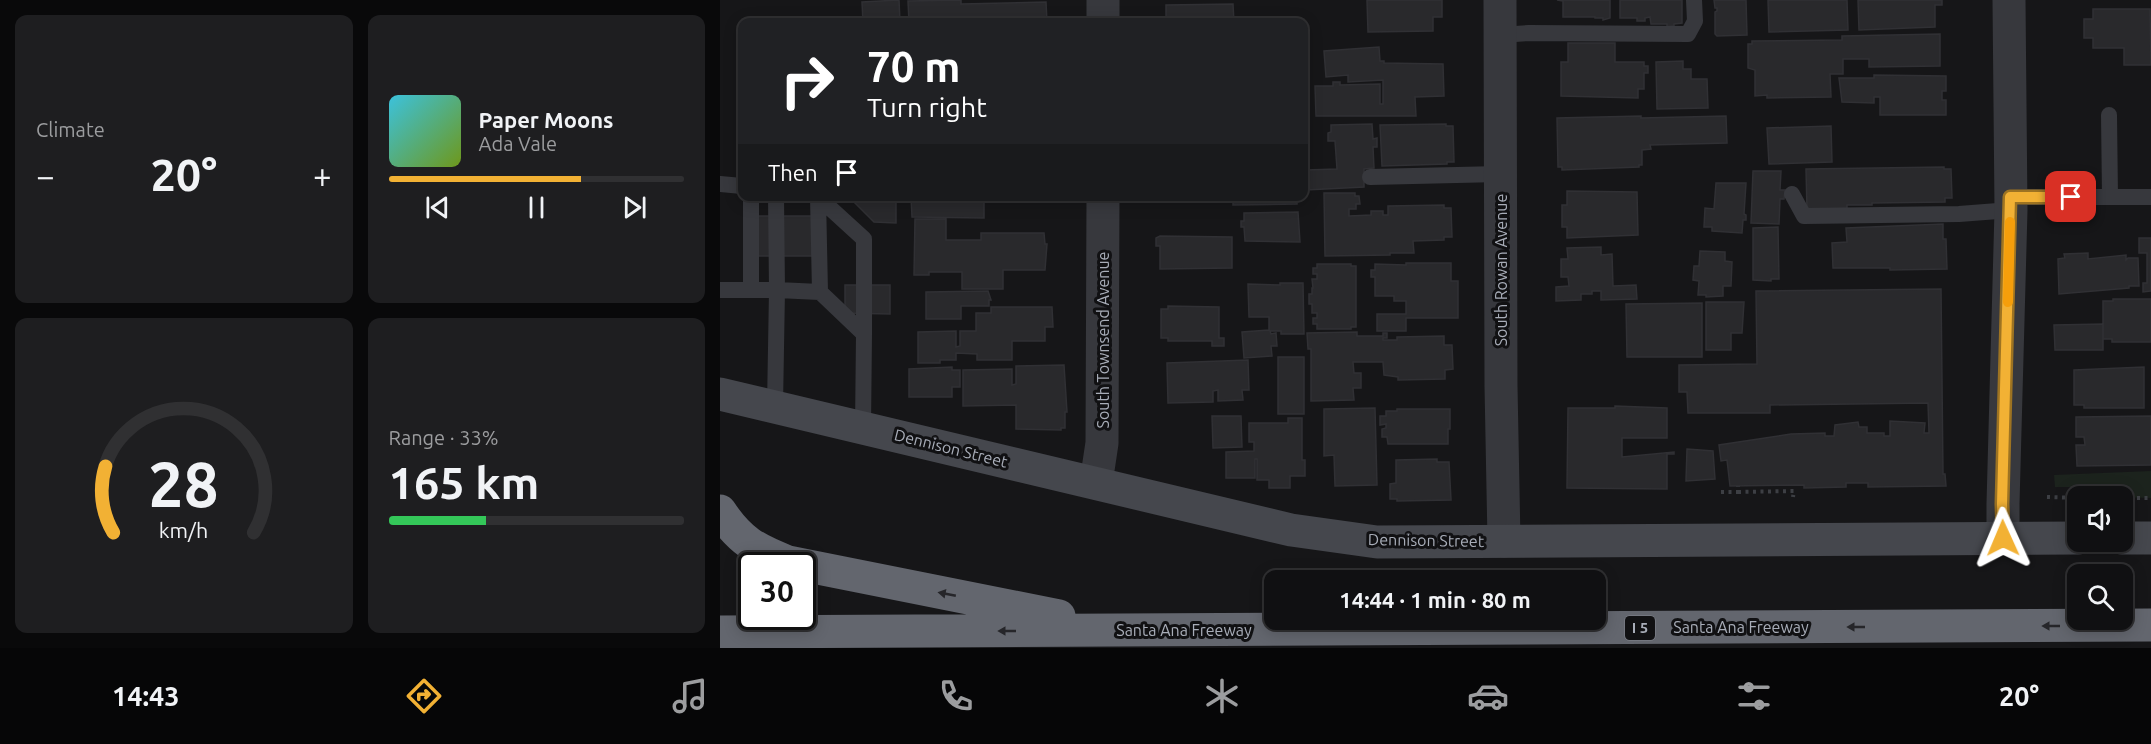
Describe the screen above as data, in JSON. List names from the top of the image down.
{
  "streets": {
    "highway": ["Santa Ana Freeway", "I 5"],
    "street": ["South Rowan Avenue", "South Townsend Avenue", "Dennison Street"]
  },
  "crossings": [
    ["South Rowan Avenue", "Dennison Street"],
    ["South Townsend Avenue", "Dennison Street"]
  ],
  "page": {
    "tile": [
      "Climate",
      ["Range · 33%", "165 km"]
    ],
    "turn": ["70 m", "Turn right"],
    "song": ["Paper Moons", "Ada Vale"],
    "then": "Then",
    "heat": ["−", "20°", "+"],
    "limit": "30",
    "trip": "14:44 · 1 min · 80 m",
    "tabs": ["14:43", "20°"],
    "gauge": ["28", "km/h"]
  }
}
